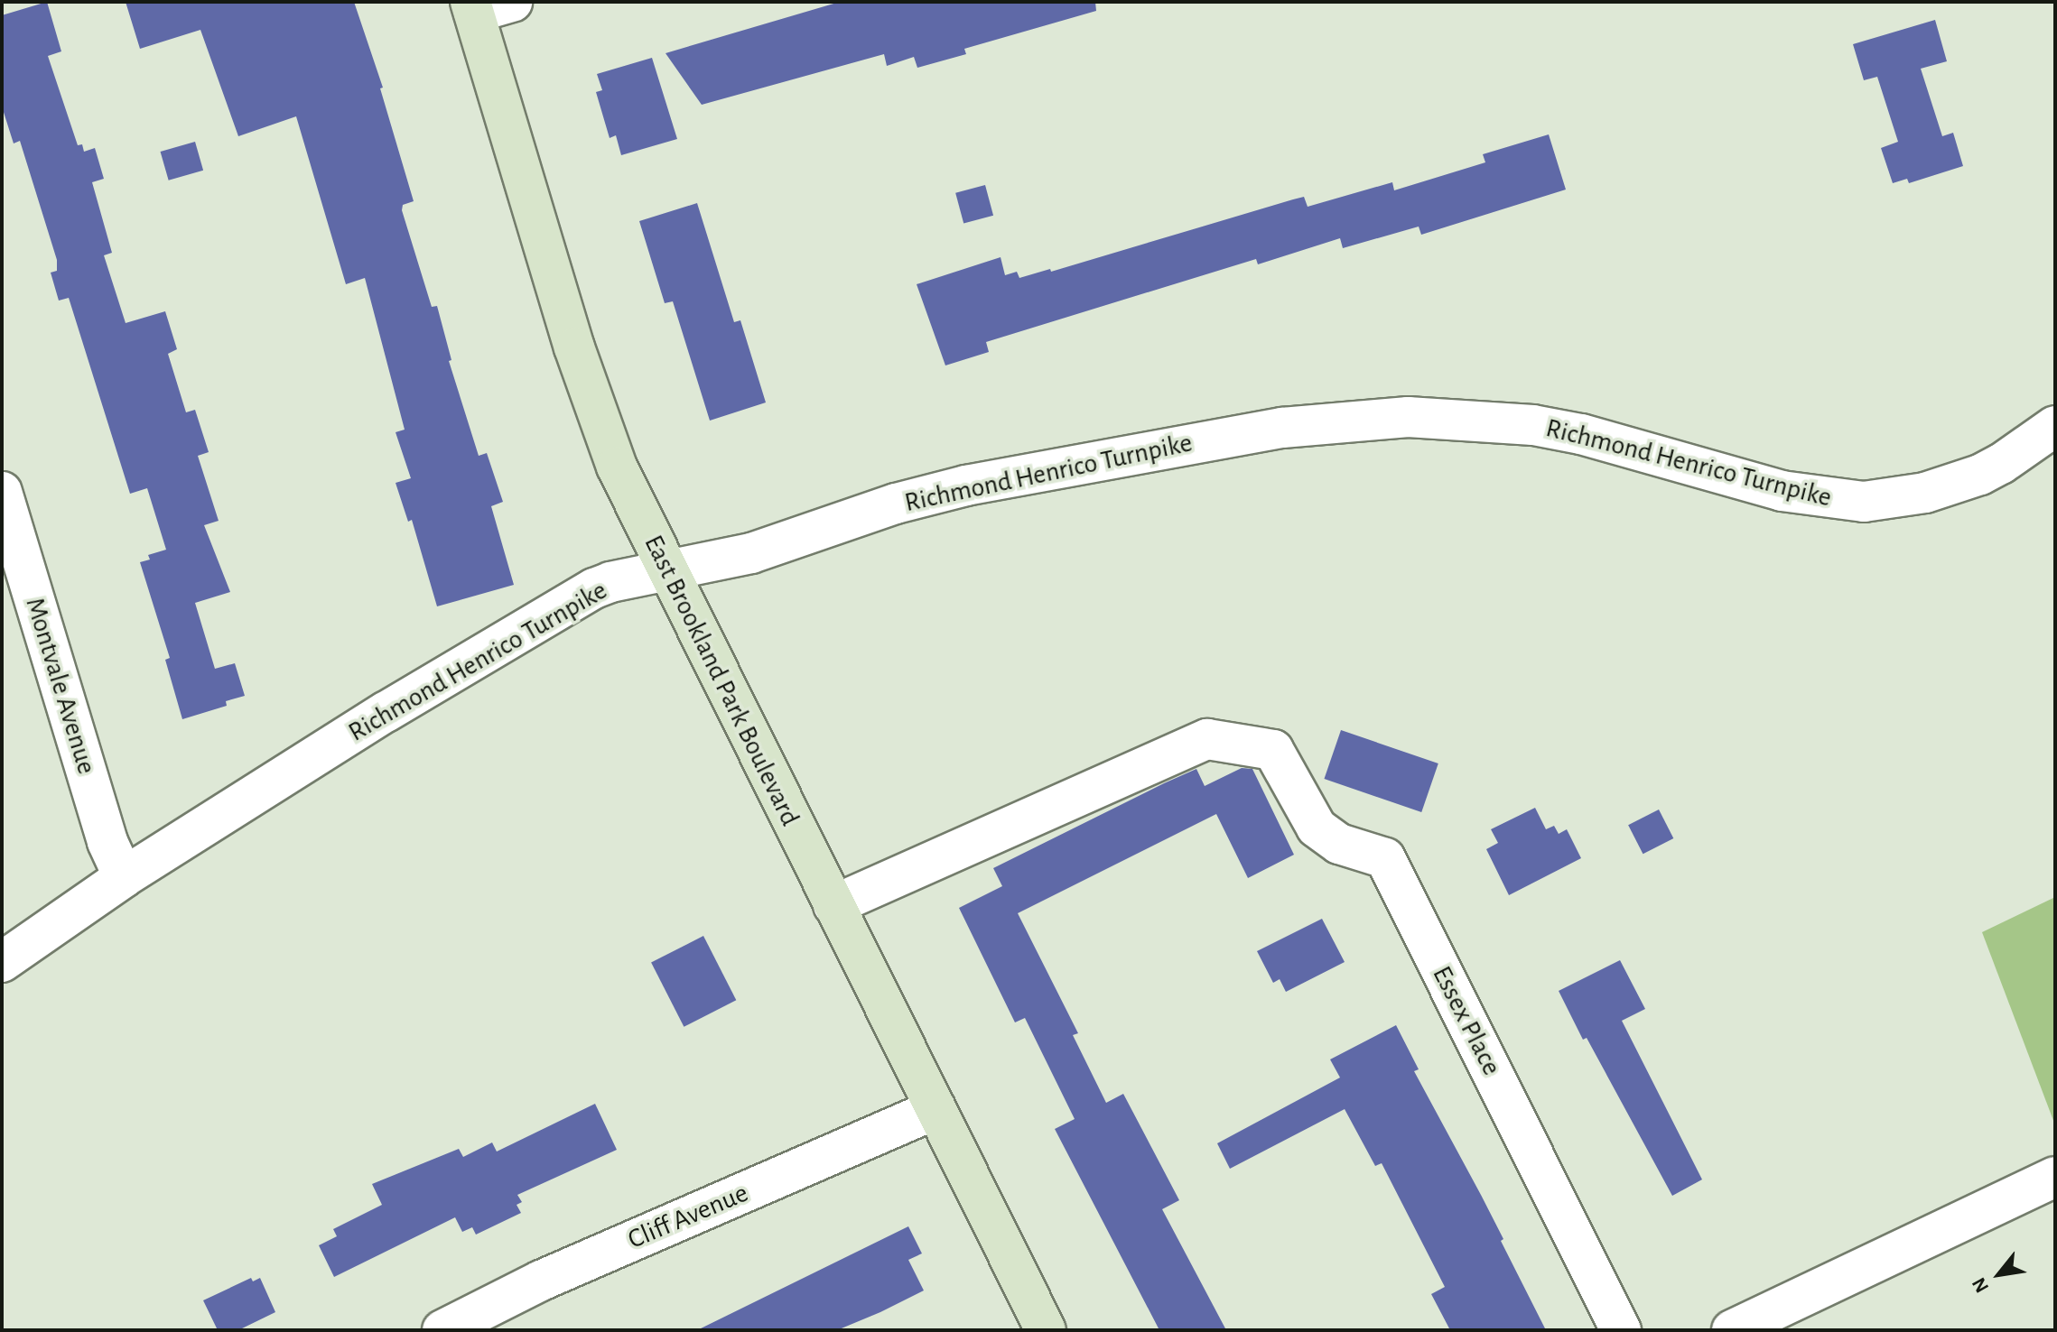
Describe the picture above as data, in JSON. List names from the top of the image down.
{
  "streets": {
    "main road": ["East Brookland Park Boulevard"],
    "street": [
      "Richmond Henrico Turnpike",
      "Montvale Avenue",
      "Essex Place",
      "Cliff Avenue"
    ]
  },
  "crossings": [
    ["Richmond Henrico Turnpike", "East Brookland Park Boulevard"],
    ["Richmond Henrico Turnpike", "Montvale Avenue"],
    ["East Brookland Park Boulevard", "Essex Place"],
    ["East Brookland Park Boulevard", "Cliff Avenue"]
  ],
  "north": "bottom left"
}
